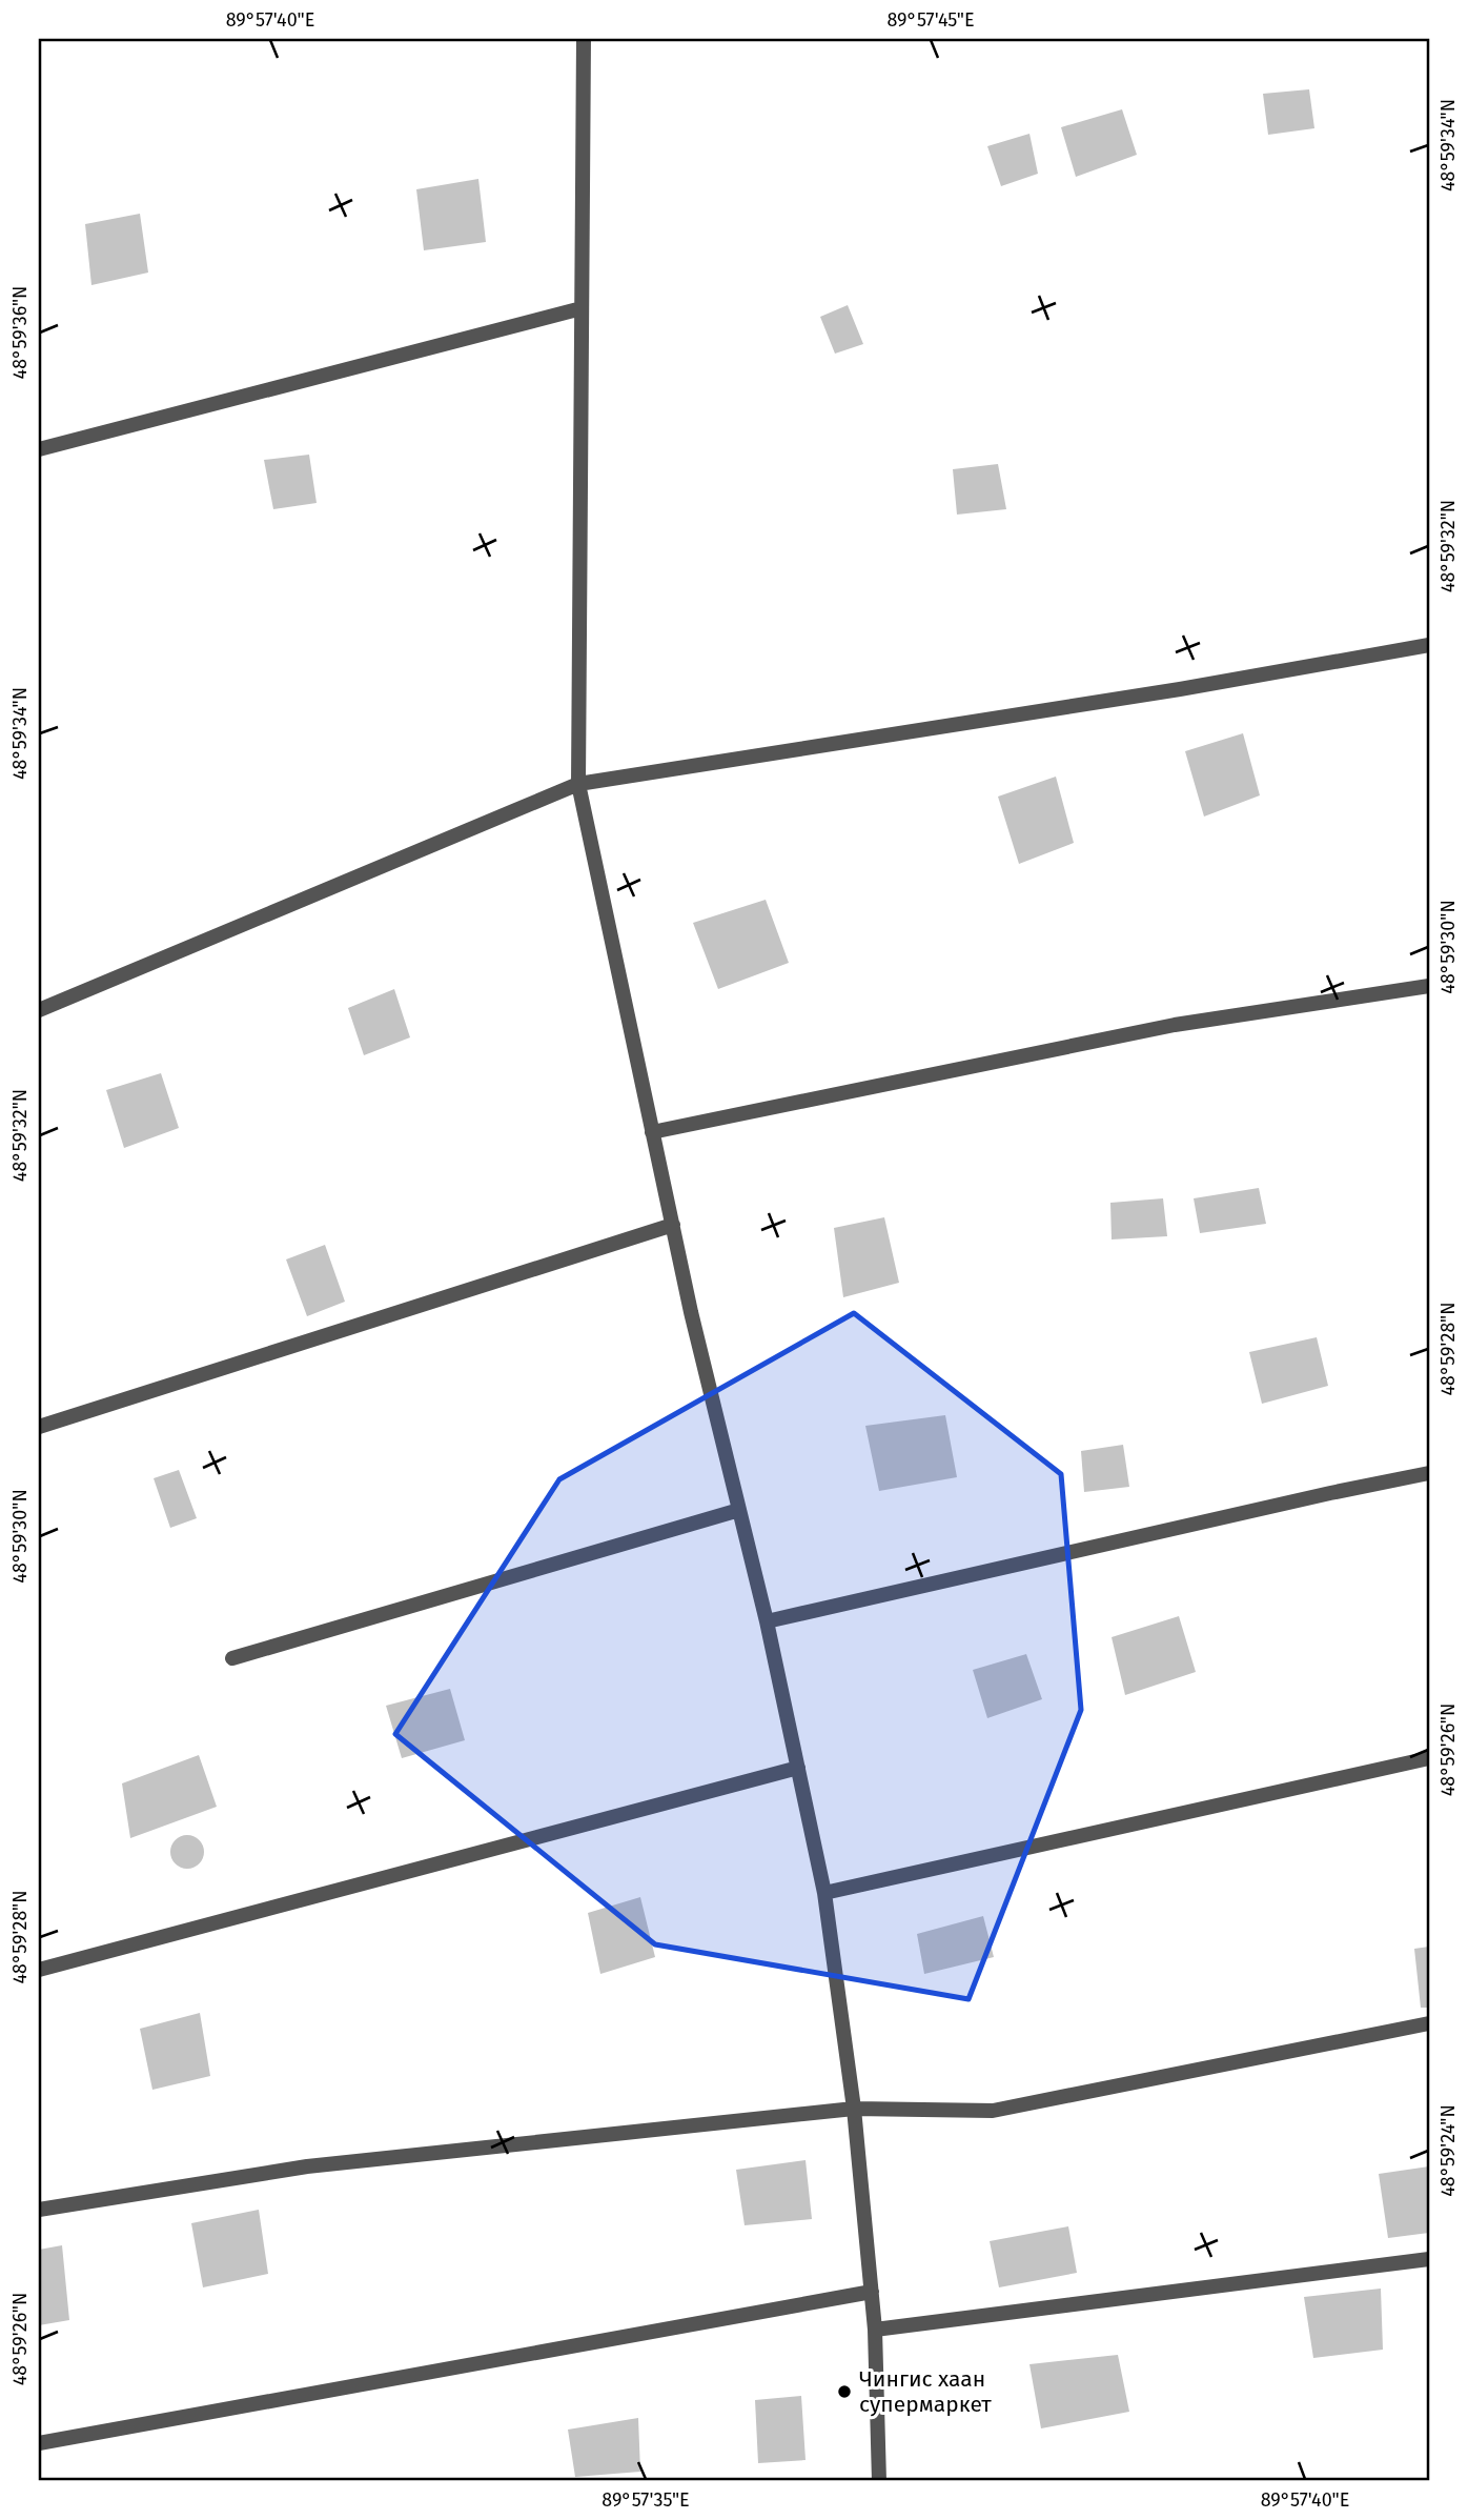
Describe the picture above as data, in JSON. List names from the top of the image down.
{
  "places": ["Чингис хаан супермаркет"],
  "coordinates": [
    "89°57'40\"E",
    "89°57'45\"E",
    "48°59'34\"N",
    "48°59'36\"N",
    "48°59'32\"N",
    "48°59'30\"N",
    "48°59'28\"N",
    "48°59'26\"N",
    "48°59'24\"N",
    "89°57'35\"E"
  ]
}
